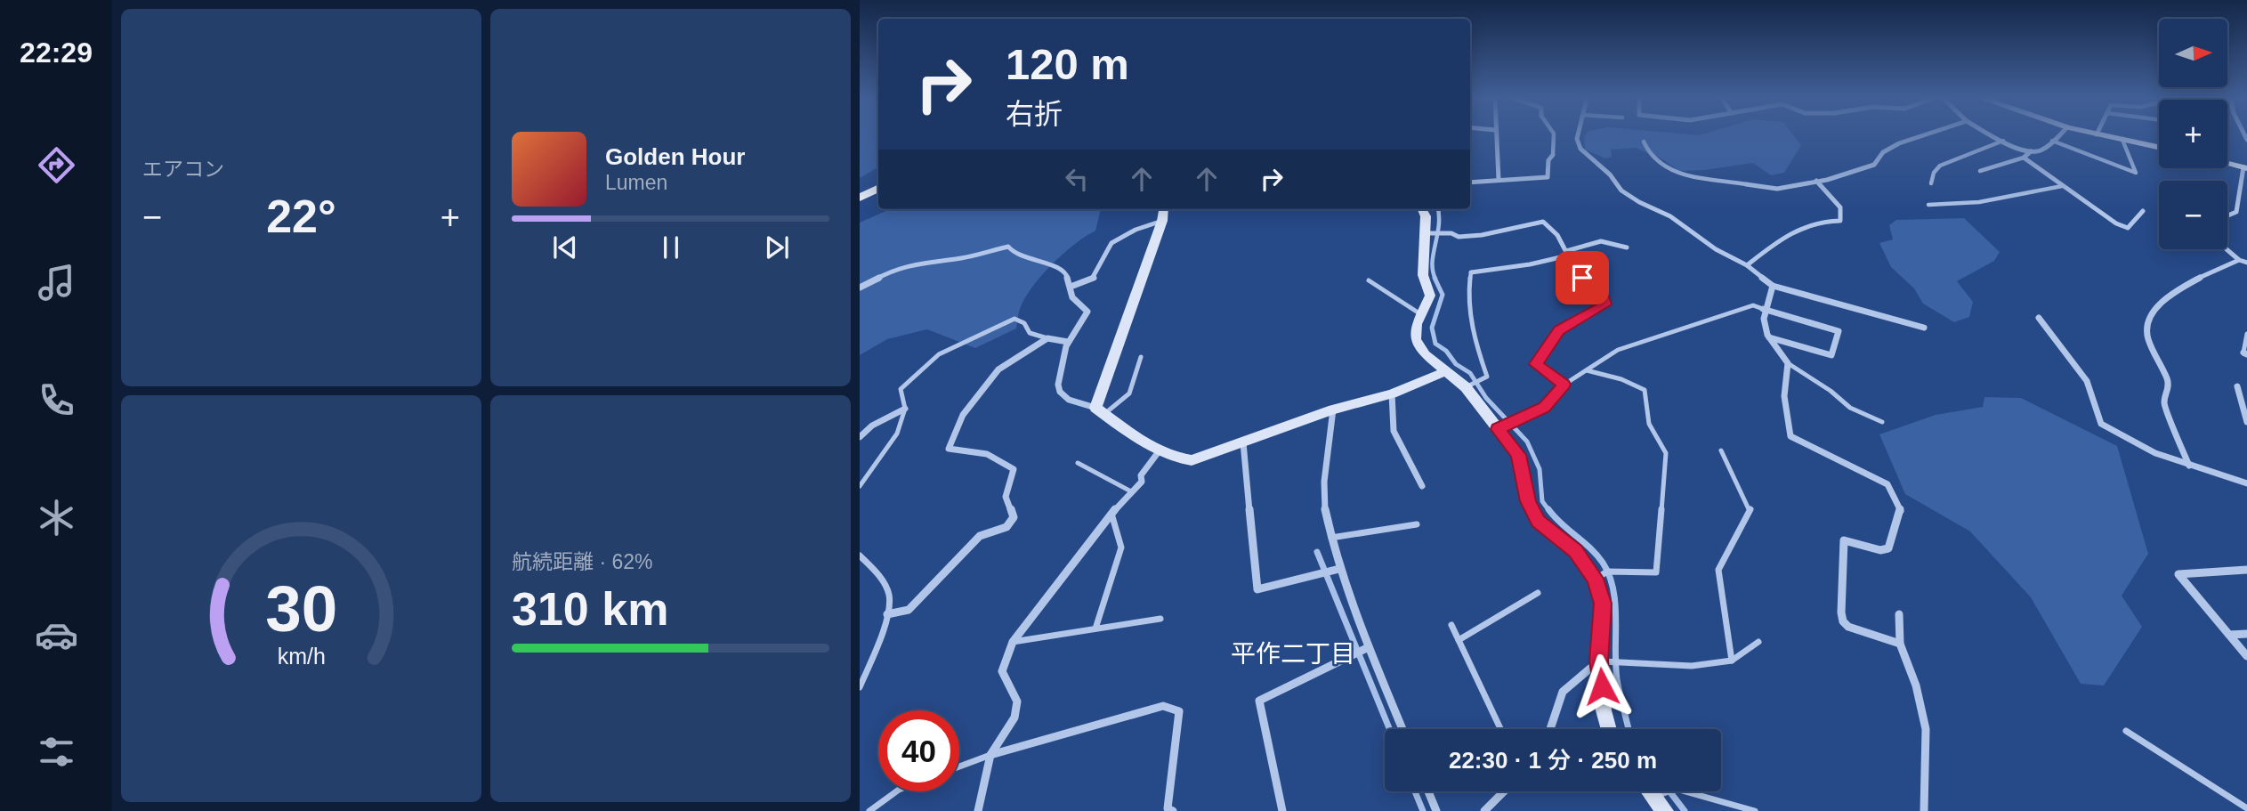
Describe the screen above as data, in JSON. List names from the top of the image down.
{
  "districts": ["平作二丁目"],
  "north": "right",
  "page": {
    "tabs": "22:29",
    "tile": [
      "エアコン",
      ["航続距離 · 62%", "310 km"]
    ],
    "map_buttons": ["+", "−"],
    "turn": ["120 m", "右折"],
    "song": ["Golden Hour", "Lumen"],
    "heat": ["−", "22°", "+"],
    "limit": "40",
    "trip": "22:30 · 1 分 · 250 m",
    "gauge": ["30", "km/h"]
  }
}
